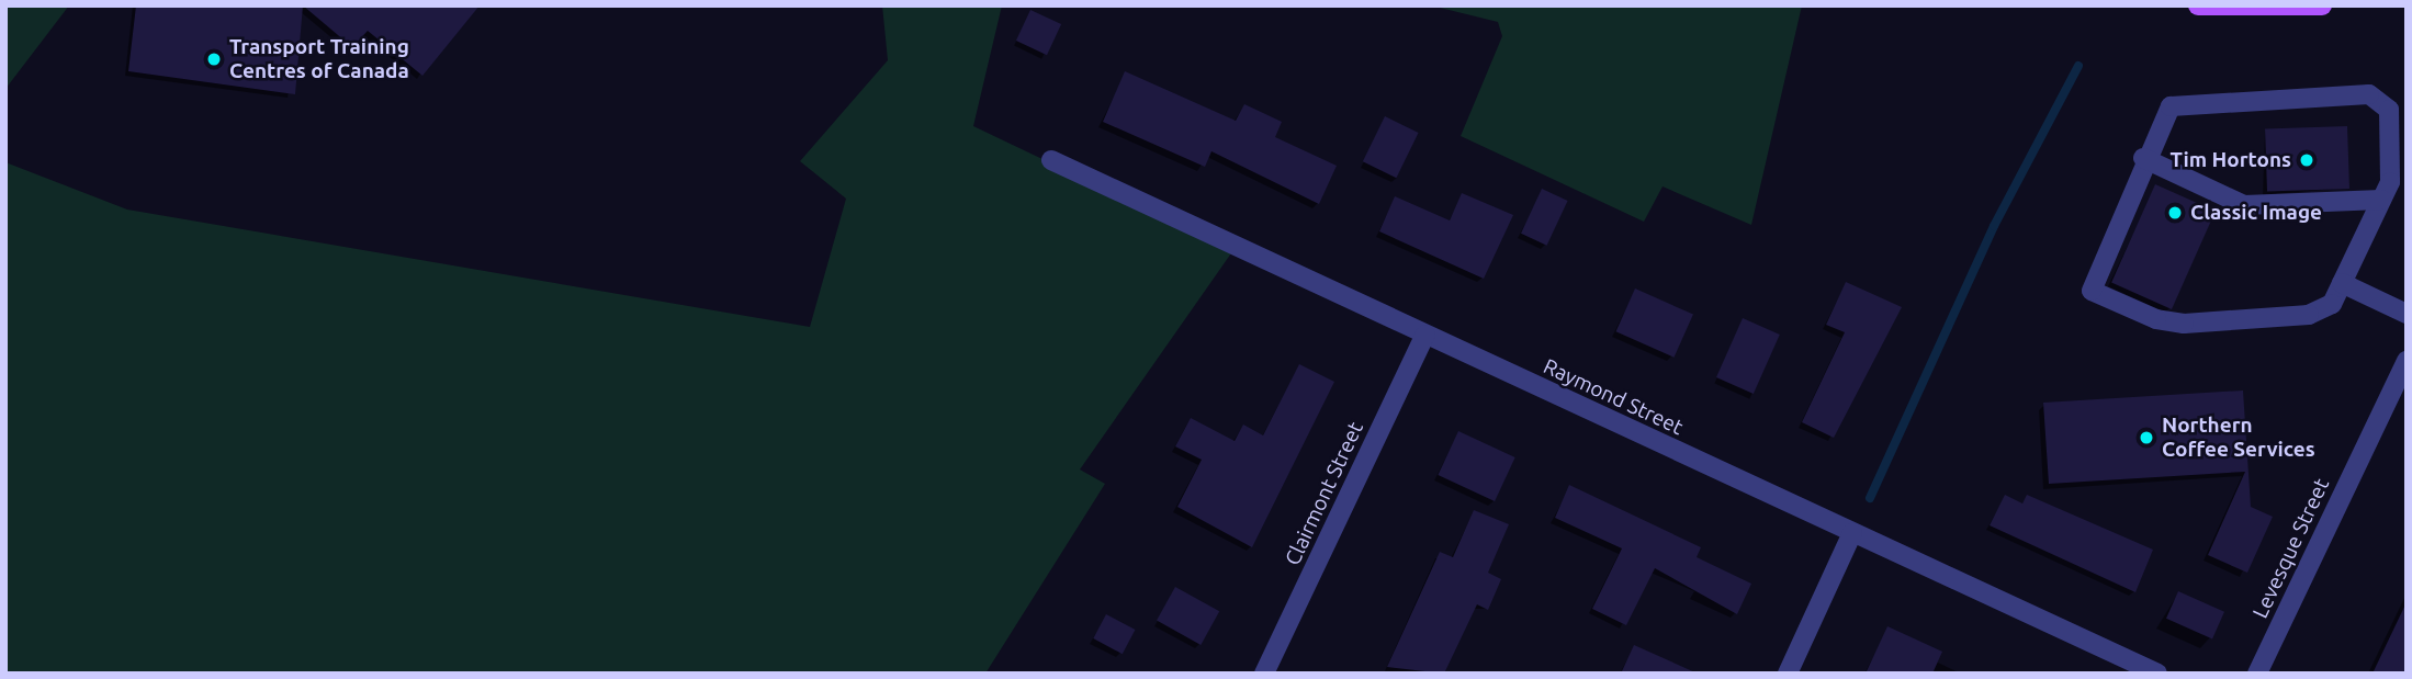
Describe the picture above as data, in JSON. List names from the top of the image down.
{
  "streets": {
    "street": ["Raymond Street", "Clairmont Street", "Levesque Street"]
  },
  "crossings": [
    ["Raymond Street", "Clairmont Street"]
  ],
  "places": [
    "Transport Training Centres of Canada",
    "Tim Hortons",
    "Classic Image",
    "Northern Coffee Services"
  ]
}
